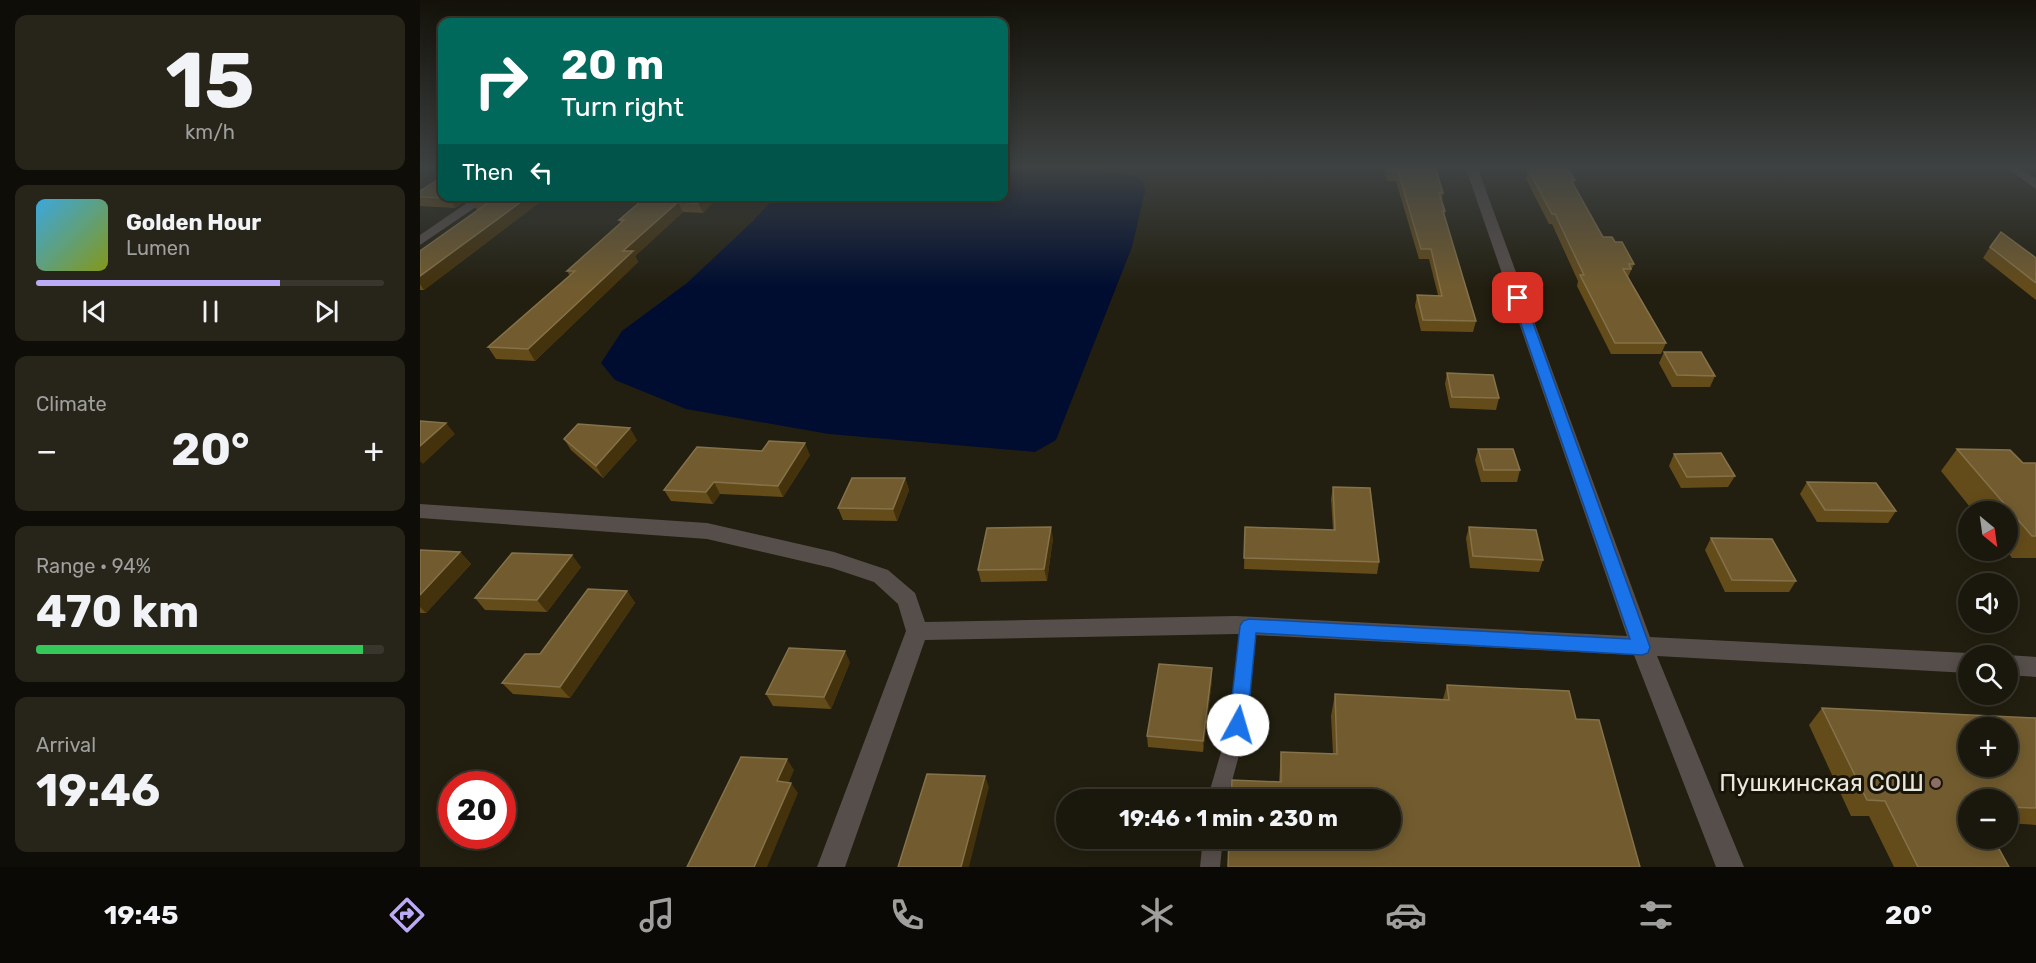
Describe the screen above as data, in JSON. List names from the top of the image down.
{
  "places": ["Пушкинская СОШ"],
  "north": "bottom right",
  "page": {
    "tile": [
      ["15", "km/h"],
      "Climate",
      ["Range · 94%", "470 km"],
      ["Arrival", "19:46"]
    ],
    "turn": ["20 m", "Turn right"],
    "then": "Then",
    "song": ["Golden Hour", "Lumen"],
    "heat": ["−", "20°", "+"],
    "map_buttons": ["+", "−"],
    "limit": "20",
    "trip": "19:46 · 1 min · 230 m",
    "tabs": ["19:45", "20°"]
  }
}
